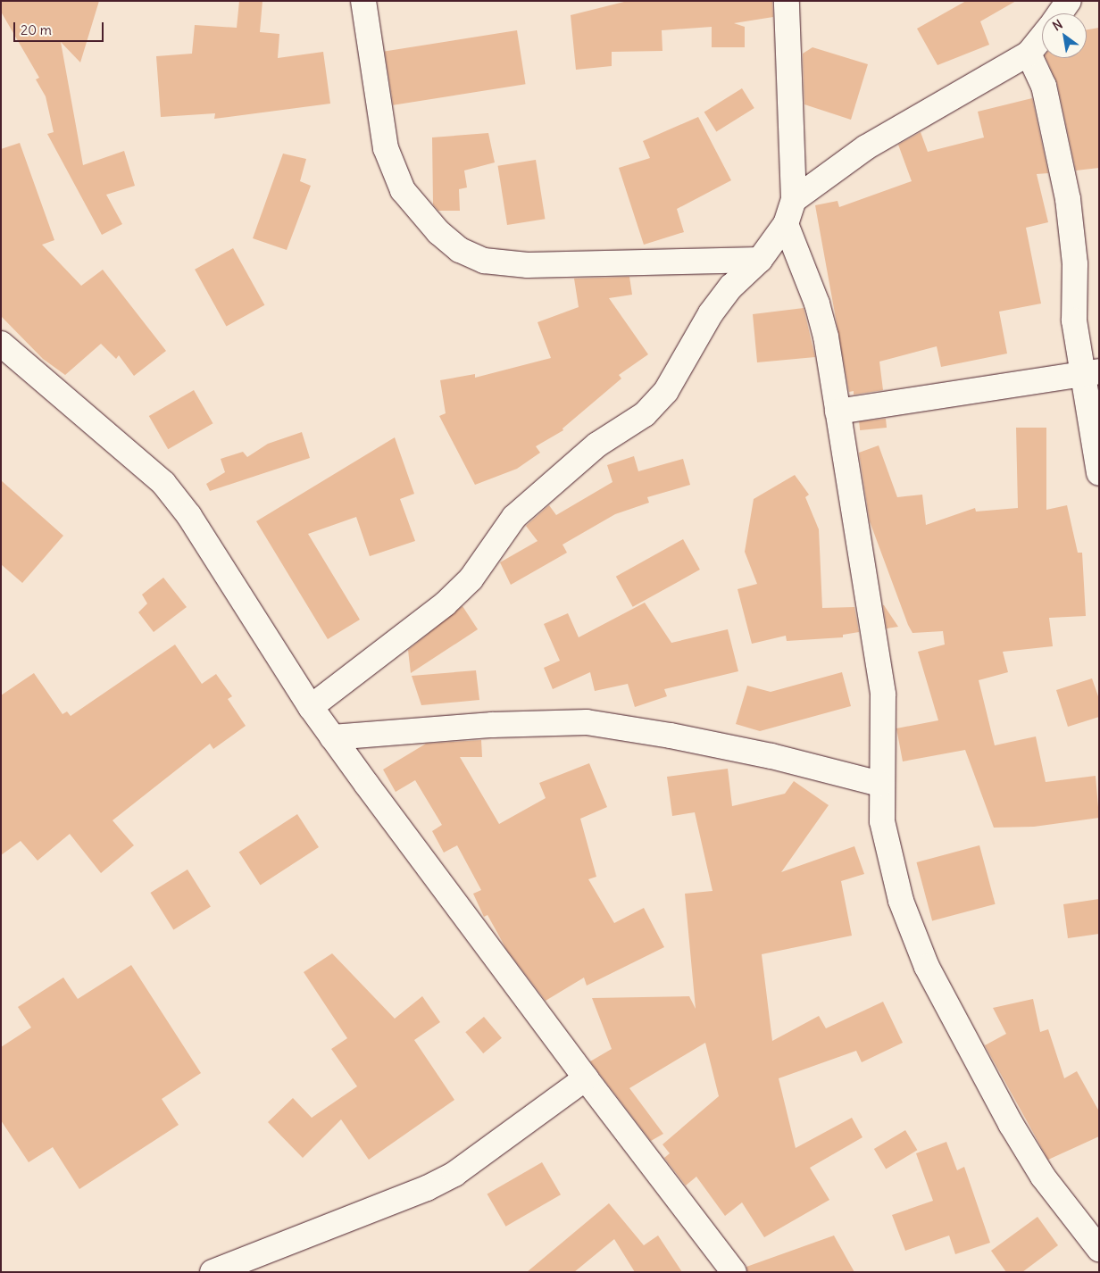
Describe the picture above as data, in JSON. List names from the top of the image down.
{
  "scale_bar": "20 m",
  "north": "top left"
}
